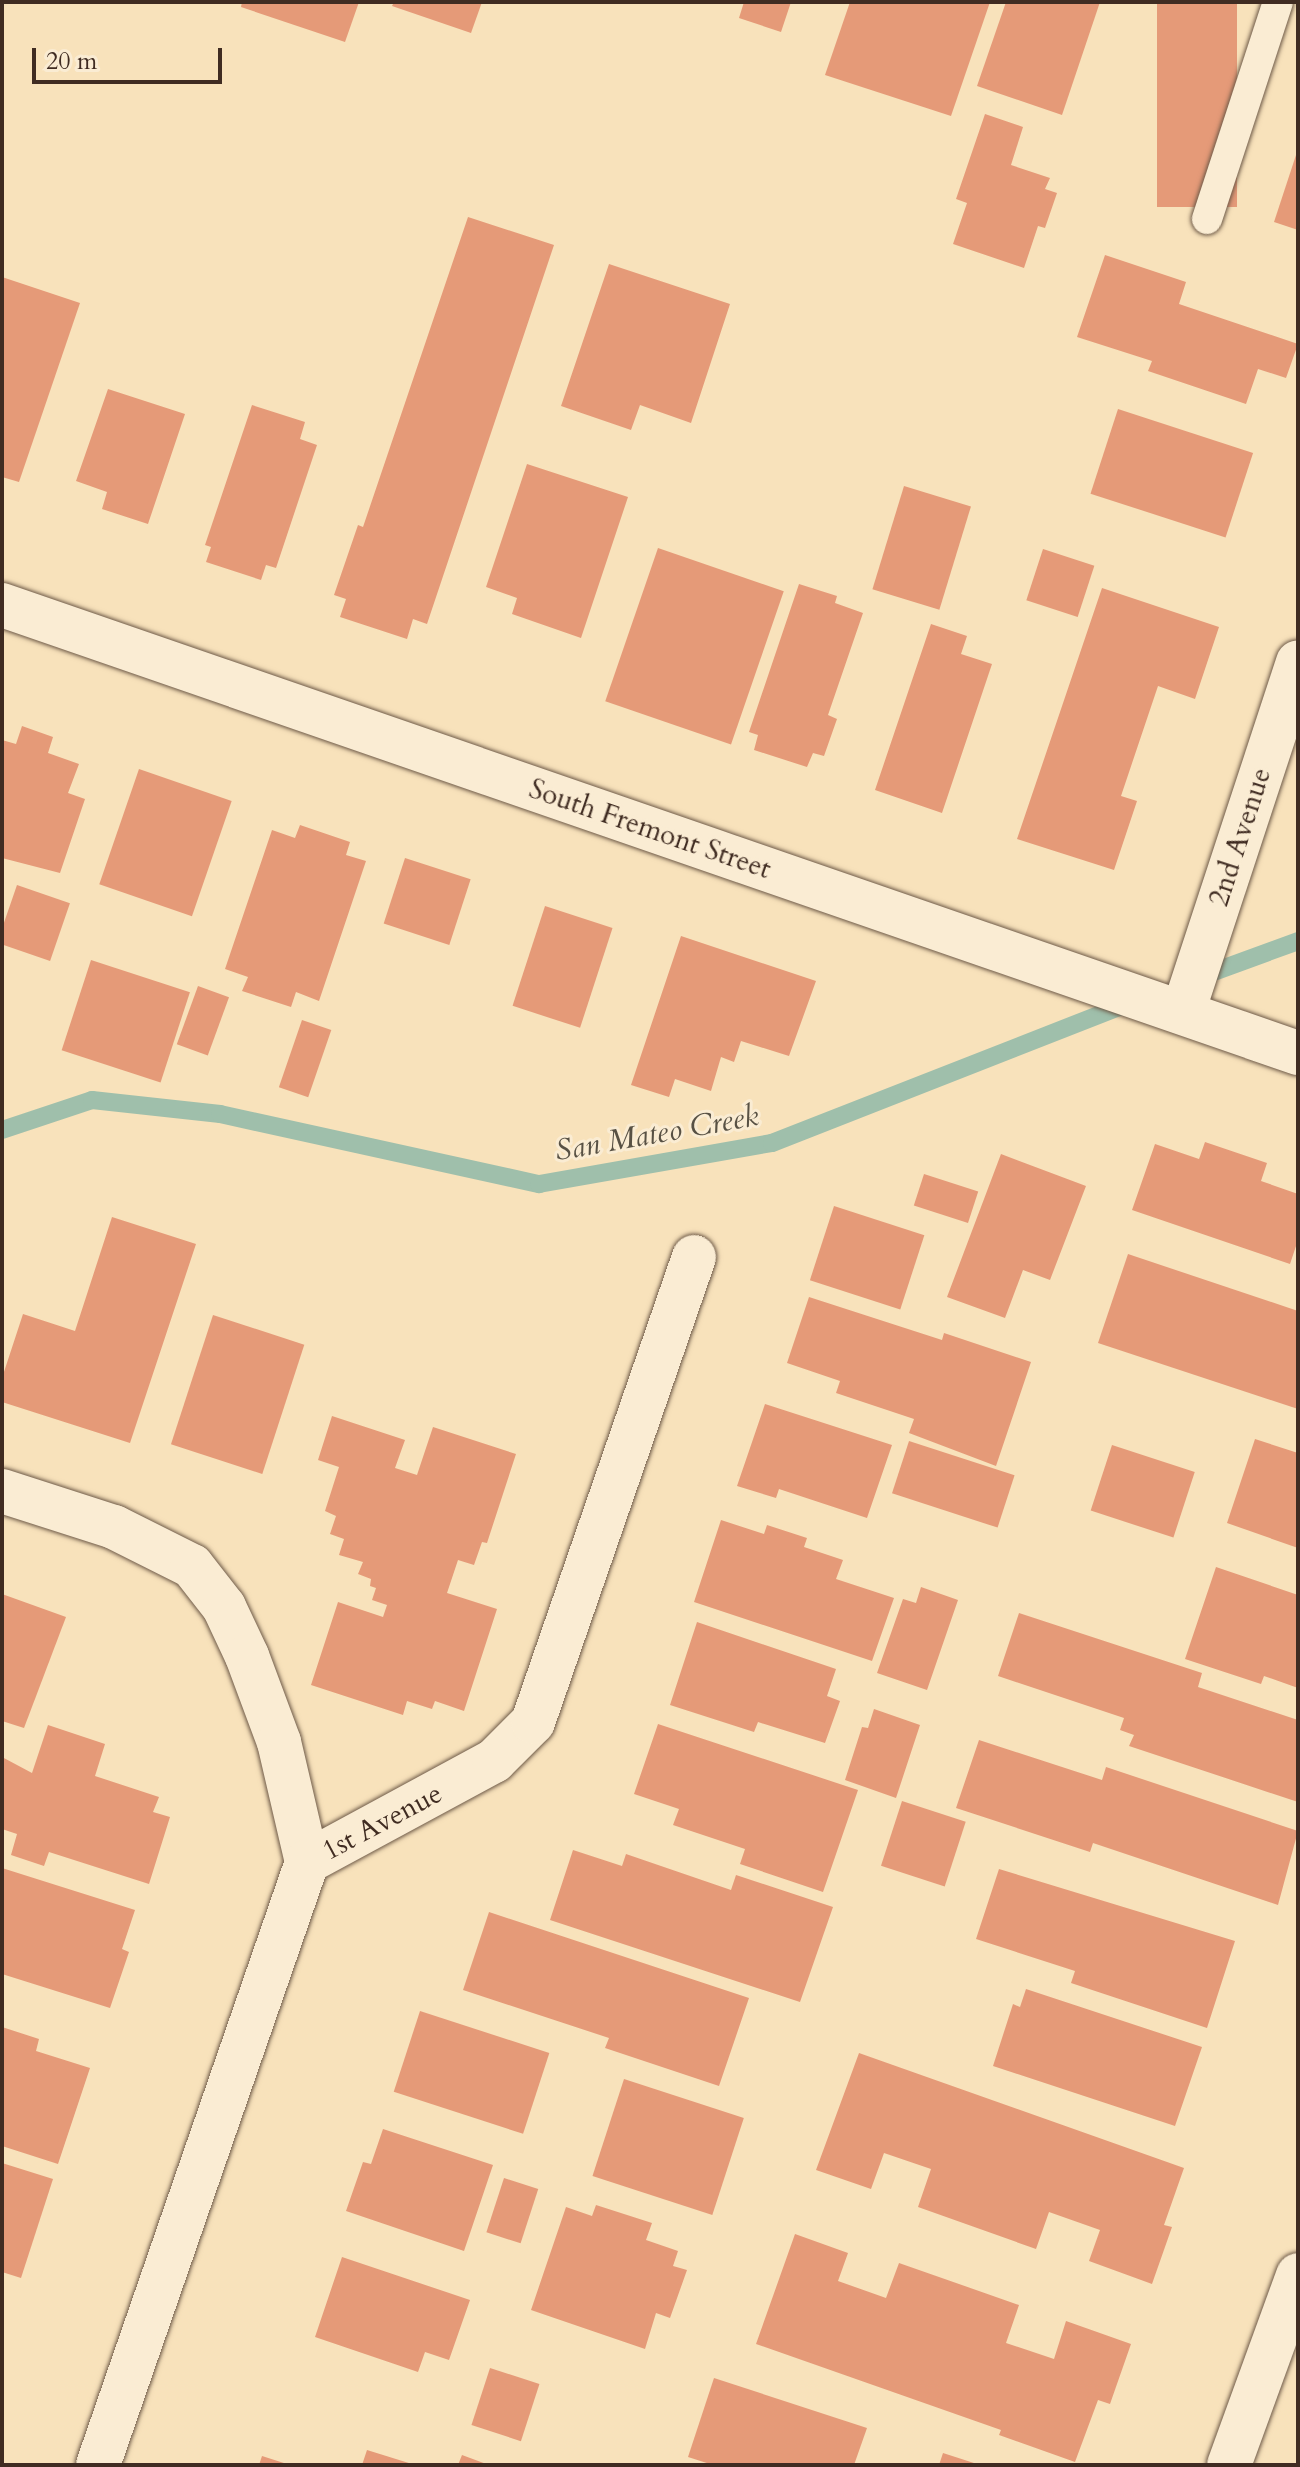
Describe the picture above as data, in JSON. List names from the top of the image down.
{
  "streets": {
    "street": ["South Fremont Street", "2nd Avenue", "1st Avenue"]
  },
  "crossings": [
    ["South Fremont Street", "2nd Avenue"]
  ],
  "water": ["San Mateo Creek"],
  "scale_bar": "20 m"
}
